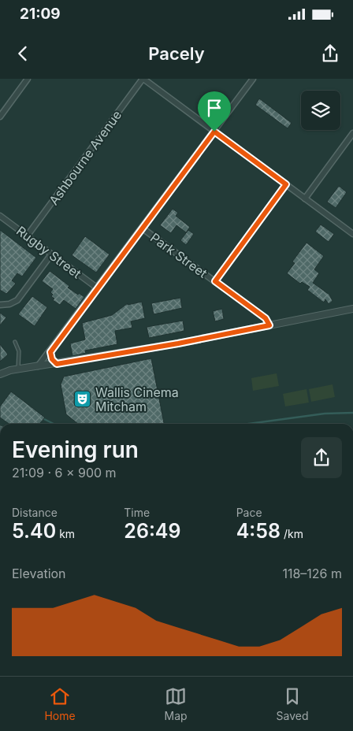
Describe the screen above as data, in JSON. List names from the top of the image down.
{
  "streets": {
    "street": ["Ashbourne Avenue", "Rugby Street", "Park Street"]
  },
  "crossings": [
    ["Ashbourne Avenue", "Rugby Street"]
  ],
  "places": {
    "theatre": ["Wallis Cinema Mitcham"]
  },
  "page": {
    "status": "21:09",
    "header": "Pacely",
    "heading": ["Evening run", "21:09 · 6 × 900 m"],
    "stats": [
      ["Distance", "5.40 km"],
      ["Time", "26:49"],
      ["Pace", "4:58 /km"]
    ],
    "chart": ["Elevation", "118–126 m"],
    "tabs": ["Home", "Map", "Saved"]
  }
}
